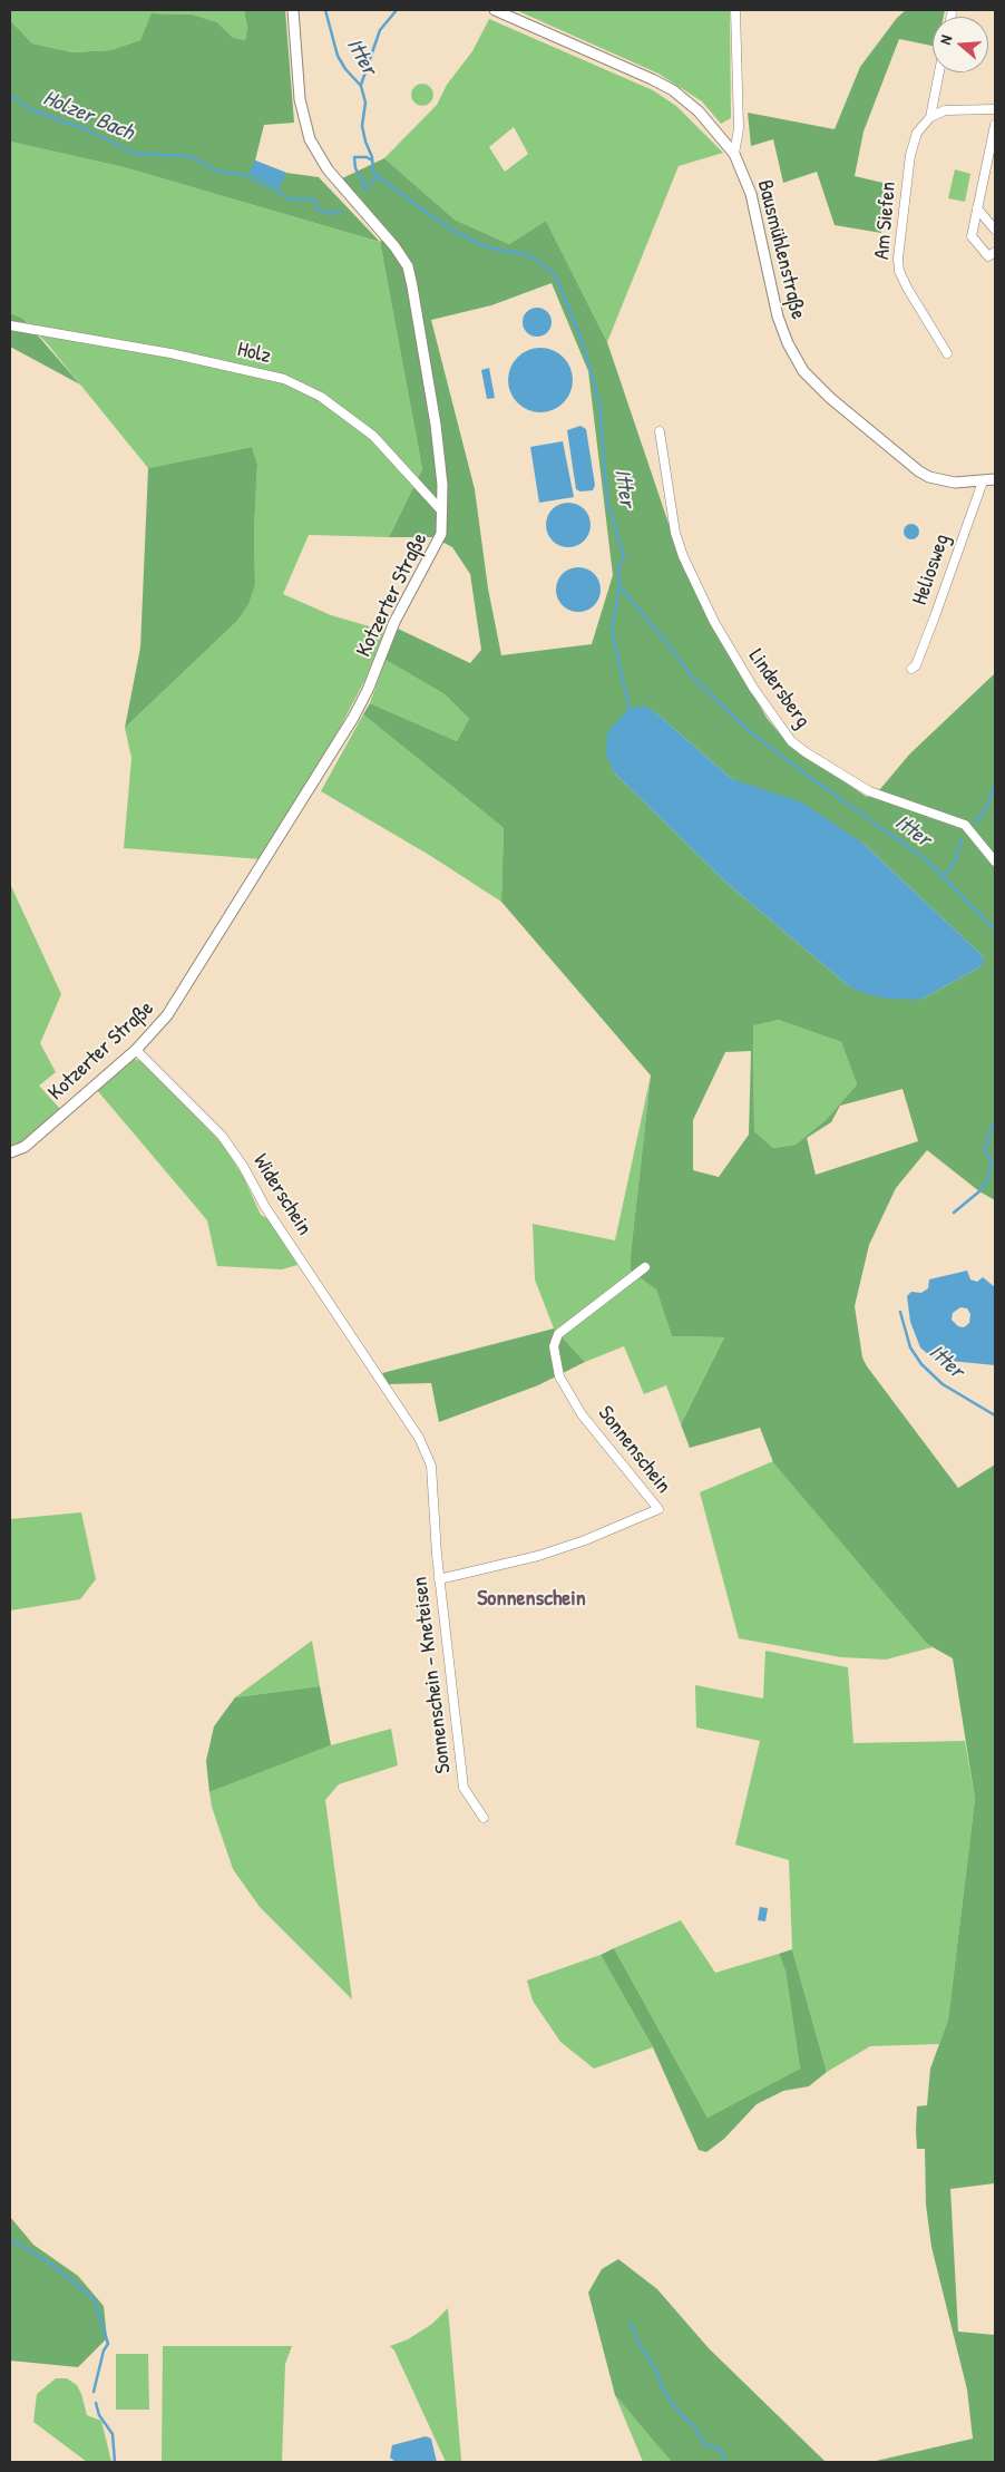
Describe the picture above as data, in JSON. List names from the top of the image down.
{
  "streets": {
    "street": [
      "Am Siefen",
      "Bausmühlenstraße",
      "Holz",
      "Heliosweg",
      "Kotzerter Straße",
      "Lindersberg",
      "Widerschein",
      "Sonnenschein",
      "Sonnenschein – Kneteisen"
    ]
  },
  "crossings": [
    ["Bausmühlenstraße", "Heliosweg"],
    ["Holz", "Kotzerter Straße"],
    ["Kotzerter Straße", "Widerschein"],
    ["Widerschein", "Sonnenschein – Kneteisen"],
    ["Sonnenschein", "Sonnenschein – Kneteisen"]
  ],
  "districts": ["Sonnenschein"],
  "water": ["Itter", "Holzer Bach"],
  "north": "left"
}
